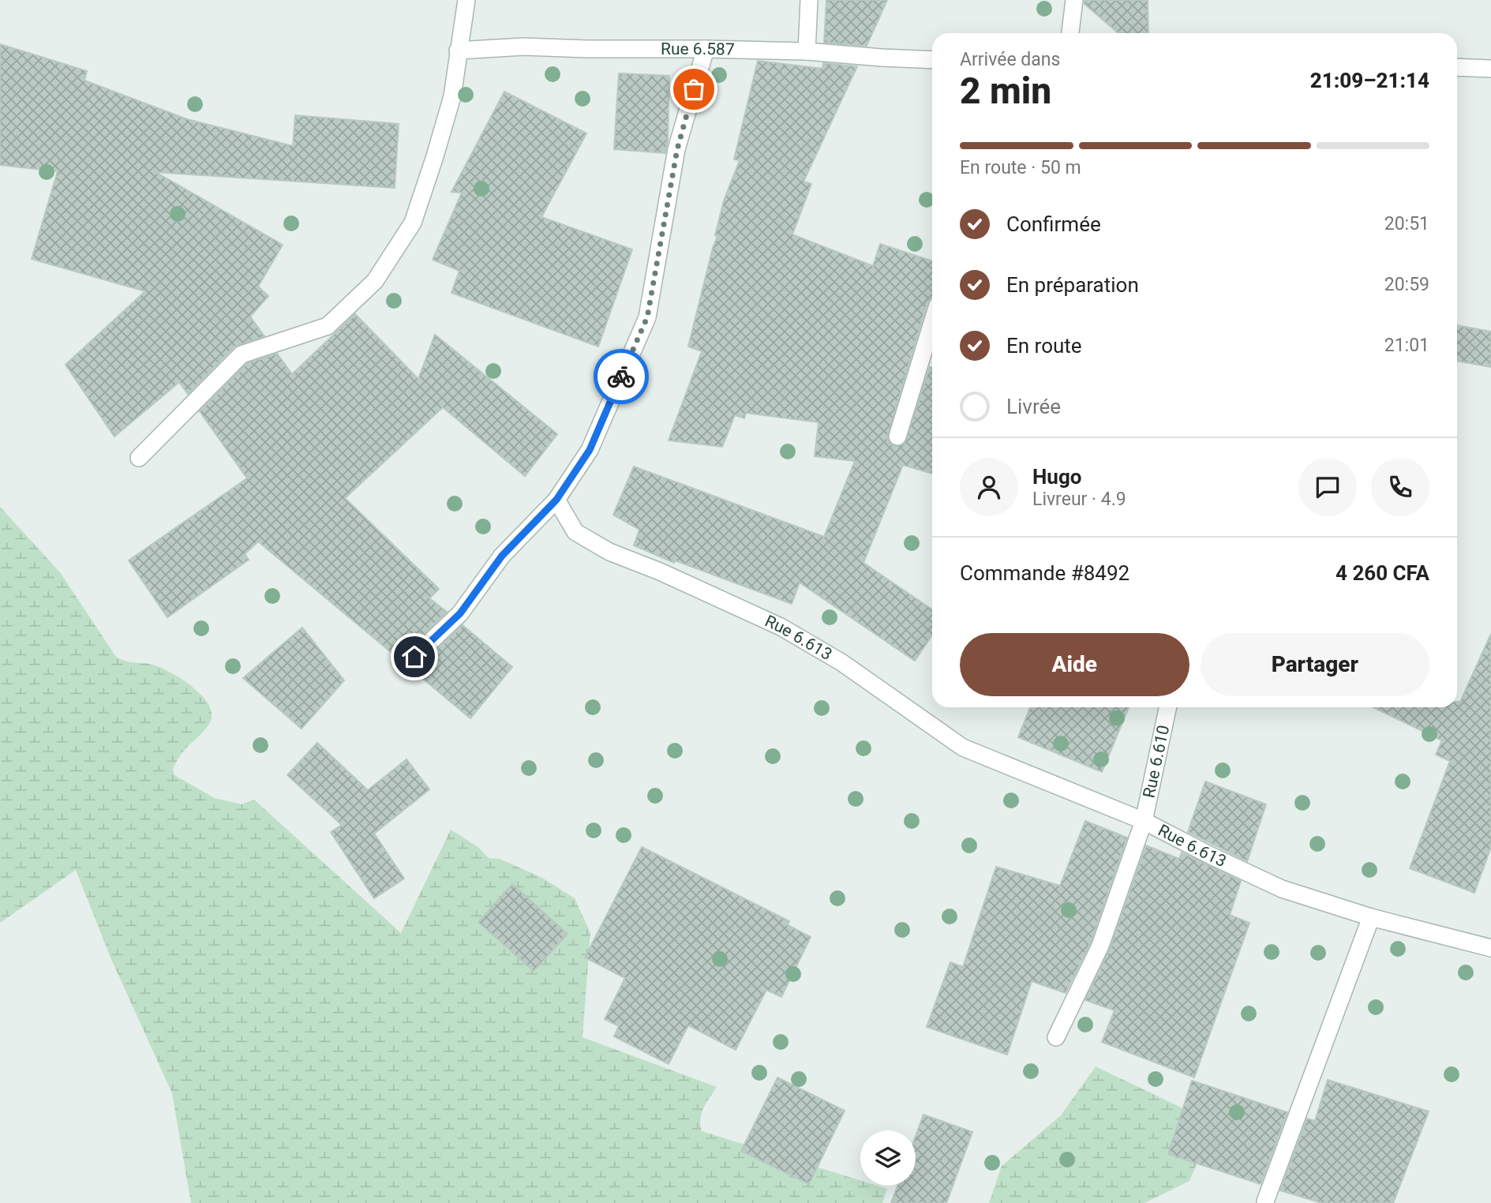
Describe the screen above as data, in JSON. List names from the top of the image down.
{
  "streets": {
    "street": ["Rue 6.587", "Rue 6.613", "Rue 6.610"]
  },
  "crossings": [
    ["Rue 6.613", "Rue 6.610"]
  ],
  "page": {
    "heading": ["2 min", "Arrivée dans", "21:09–21:14"],
    "panel": [
      "Hugo",
      "Livreur · 4.9",
      "Commande #8492",
      "4 260 CFA"
    ],
    "bar": "En route · 50 m",
    "list": [
      ["Confirmée", "20:51"],
      ["En préparation", "20:59"],
      ["En route", "21:01"],
      "Livrée"
    ],
    "buttons": ["Aide", "Partager"]
  }
}
